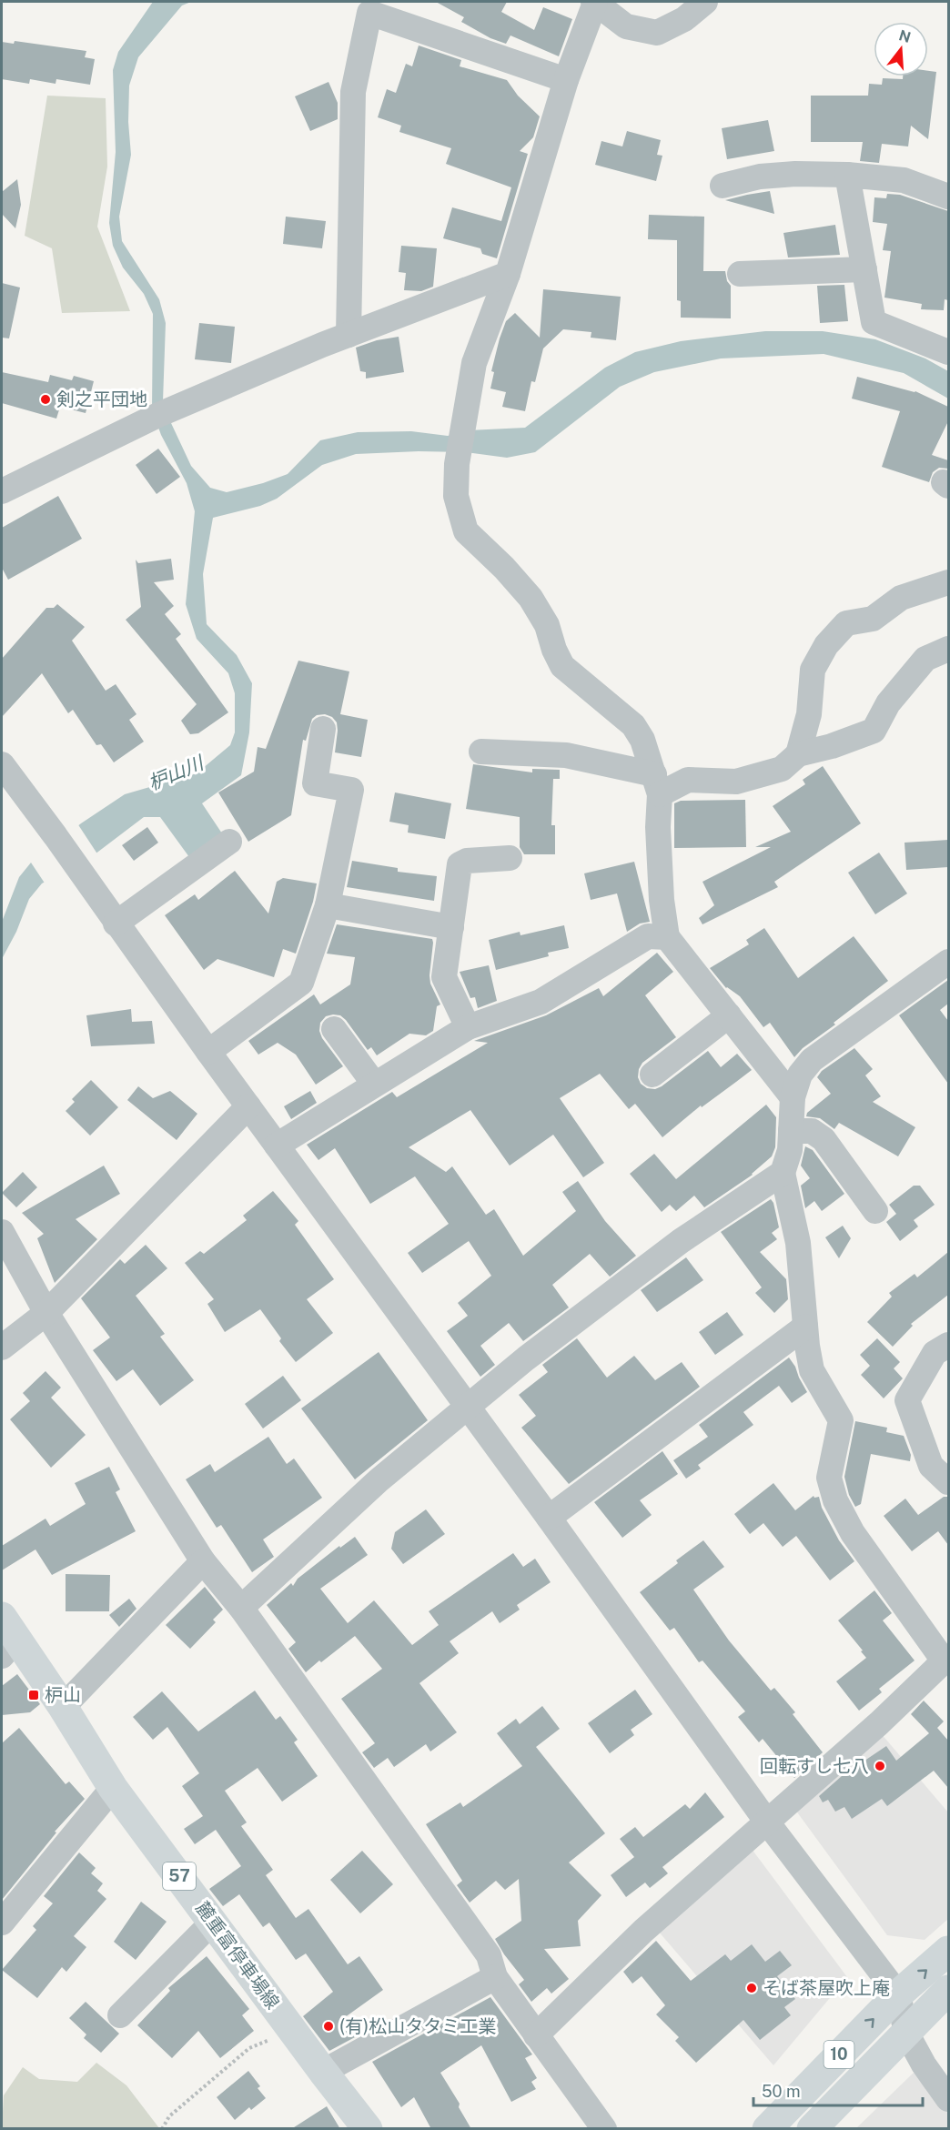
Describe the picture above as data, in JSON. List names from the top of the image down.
{
  "streets": {
    "main road": ["57", "麓重富停車場線", "10"]
  },
  "water": ["枦山川"],
  "places": {
    "other": [
      "剣之平団地",
      "回転すし七八",
      "そば茶屋吹上庵",
      "(有)松山タタミ工業"
    ],
    "transit": ["枦山"]
  },
  "scale_bar": "50 m",
  "north": "top"
}
